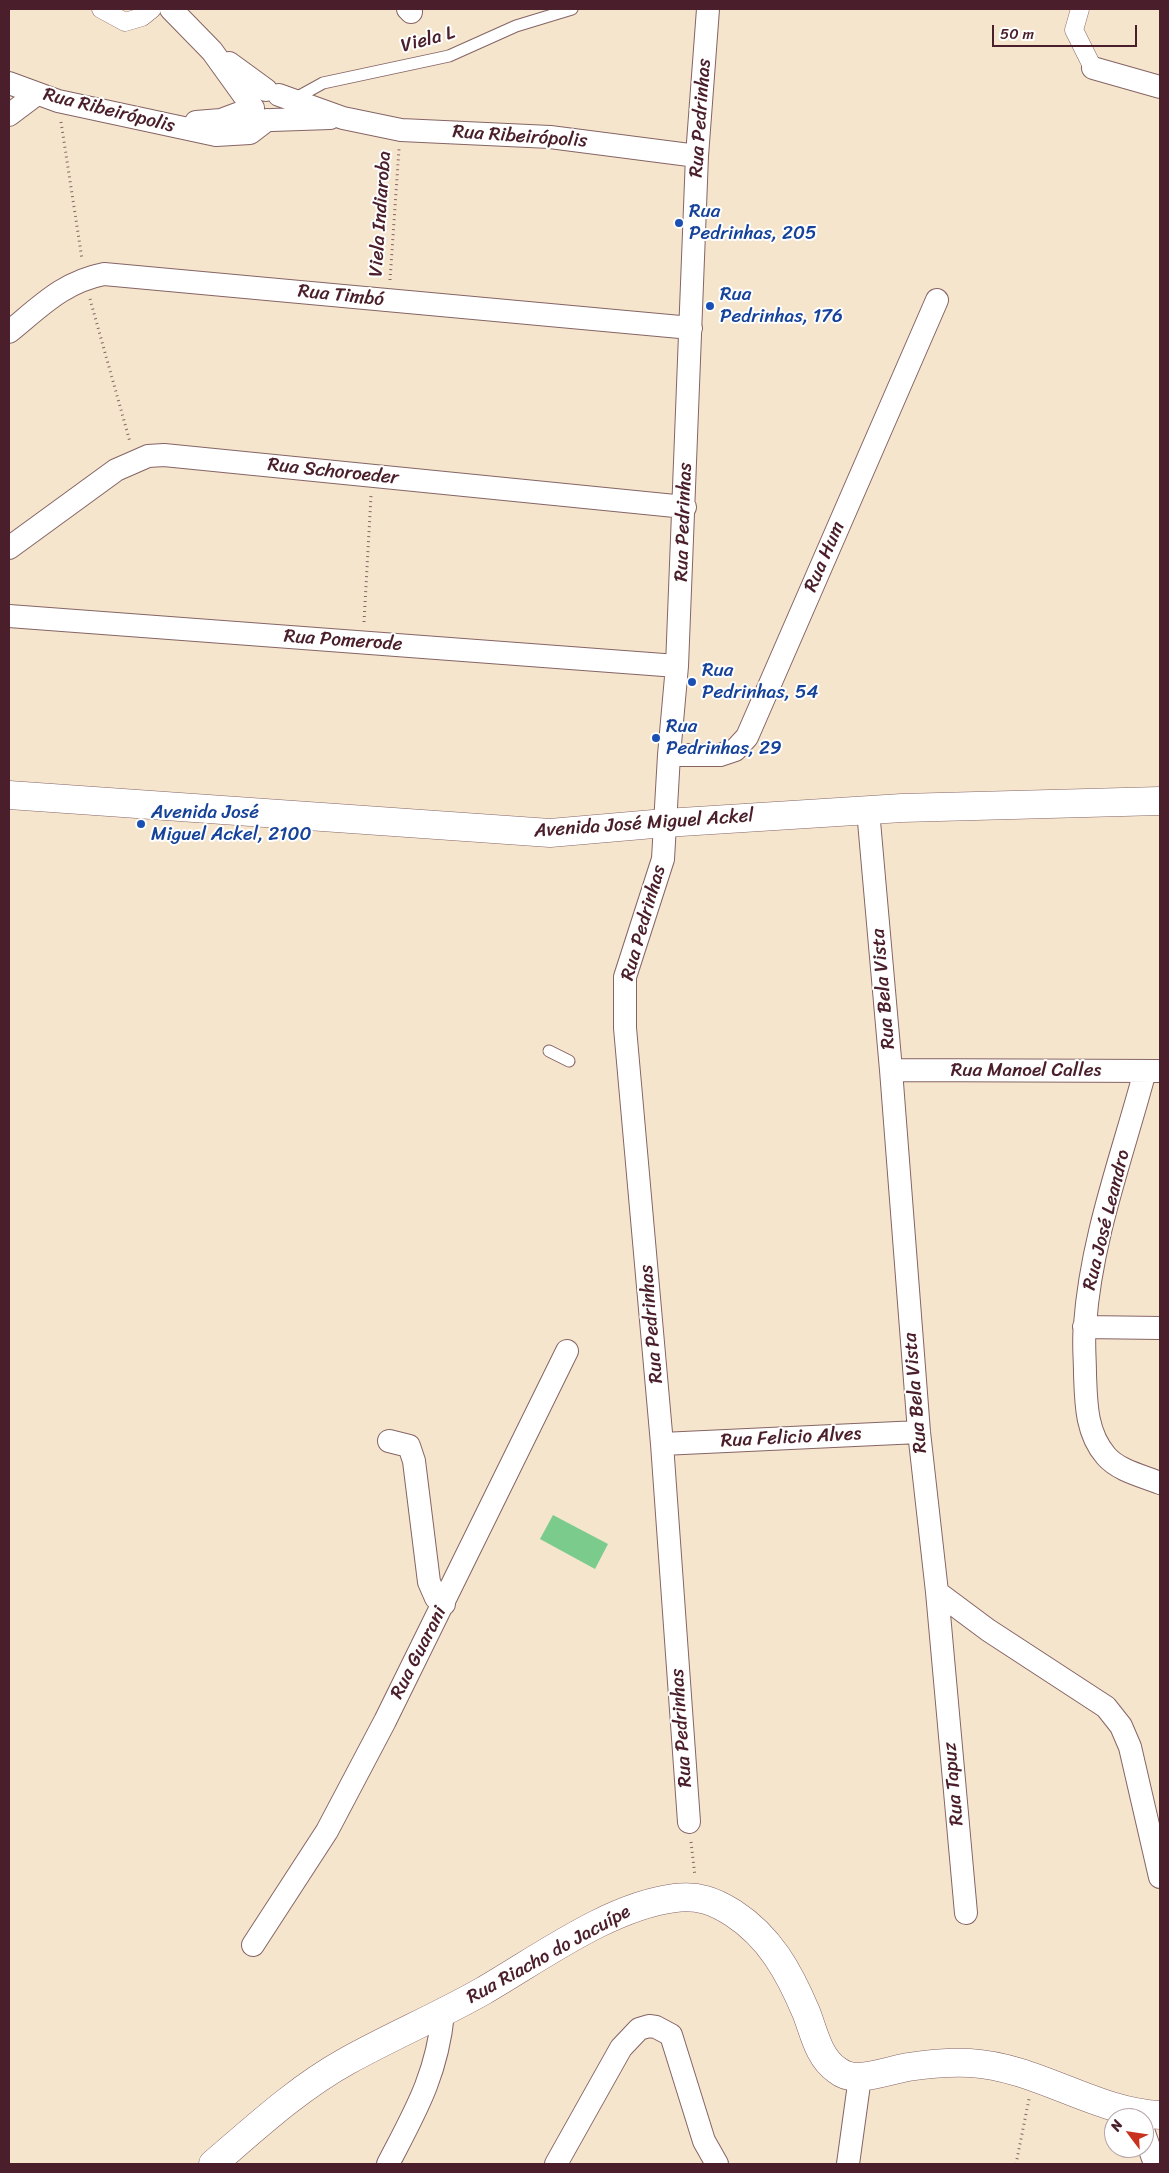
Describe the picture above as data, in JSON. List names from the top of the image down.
{
  "streets": {
    "street": [
      "Rua Ribeirópolis",
      "Rua Pedrinhas",
      "Rua Timbó",
      "Rua Schoroeder",
      "Rua Hum",
      "Rua Pomerode",
      "Avenida José Miguel Ackel",
      "Rua Bela Vista",
      "Rua Manoel Calles",
      "Rua José Leandro",
      "Rua Felicio Alves",
      "Rua Guarani",
      "Rua Tapuz",
      "Rua Riacho do Jacuípe"
    ],
    "lane": ["Viela L"],
    "path": ["Viela Indiaroba"]
  },
  "crossings": [
    ["Viela L", "Rua Ribeirópolis"],
    ["Rua Ribeirópolis", "Rua Pedrinhas"],
    ["Rua Ribeirópolis", "Viela Indiaroba"],
    ["Rua Pedrinhas", "Rua Timbó"],
    ["Rua Pedrinhas", "Rua Schoroeder"],
    ["Rua Pedrinhas", "Rua Hum"],
    ["Rua Pedrinhas", "Rua Pomerode"],
    ["Rua Pedrinhas", "Avenida José Miguel Ackel"],
    ["Rua Pedrinhas", "Rua Felicio Alves"],
    ["Viela Indiaroba", "Rua Timbó"],
    ["Avenida José Miguel Ackel", "Rua Bela Vista"],
    ["Rua Bela Vista", "Rua Manoel Calles"],
    ["Rua Bela Vista", "Rua Felicio Alves"],
    ["Rua Bela Vista", "Rua Tapuz"],
    ["Rua Manoel Calles", "Rua José Leandro"]
  ],
  "places": [
    "Rua Pedrinhas, 205",
    "Rua Pedrinhas, 176",
    "Rua Pedrinhas, 54",
    "Rua Pedrinhas, 29",
    "Avenida José Miguel Ackel, 2100"
  ],
  "scale_bar": "50 m",
  "north": "top left"
}
